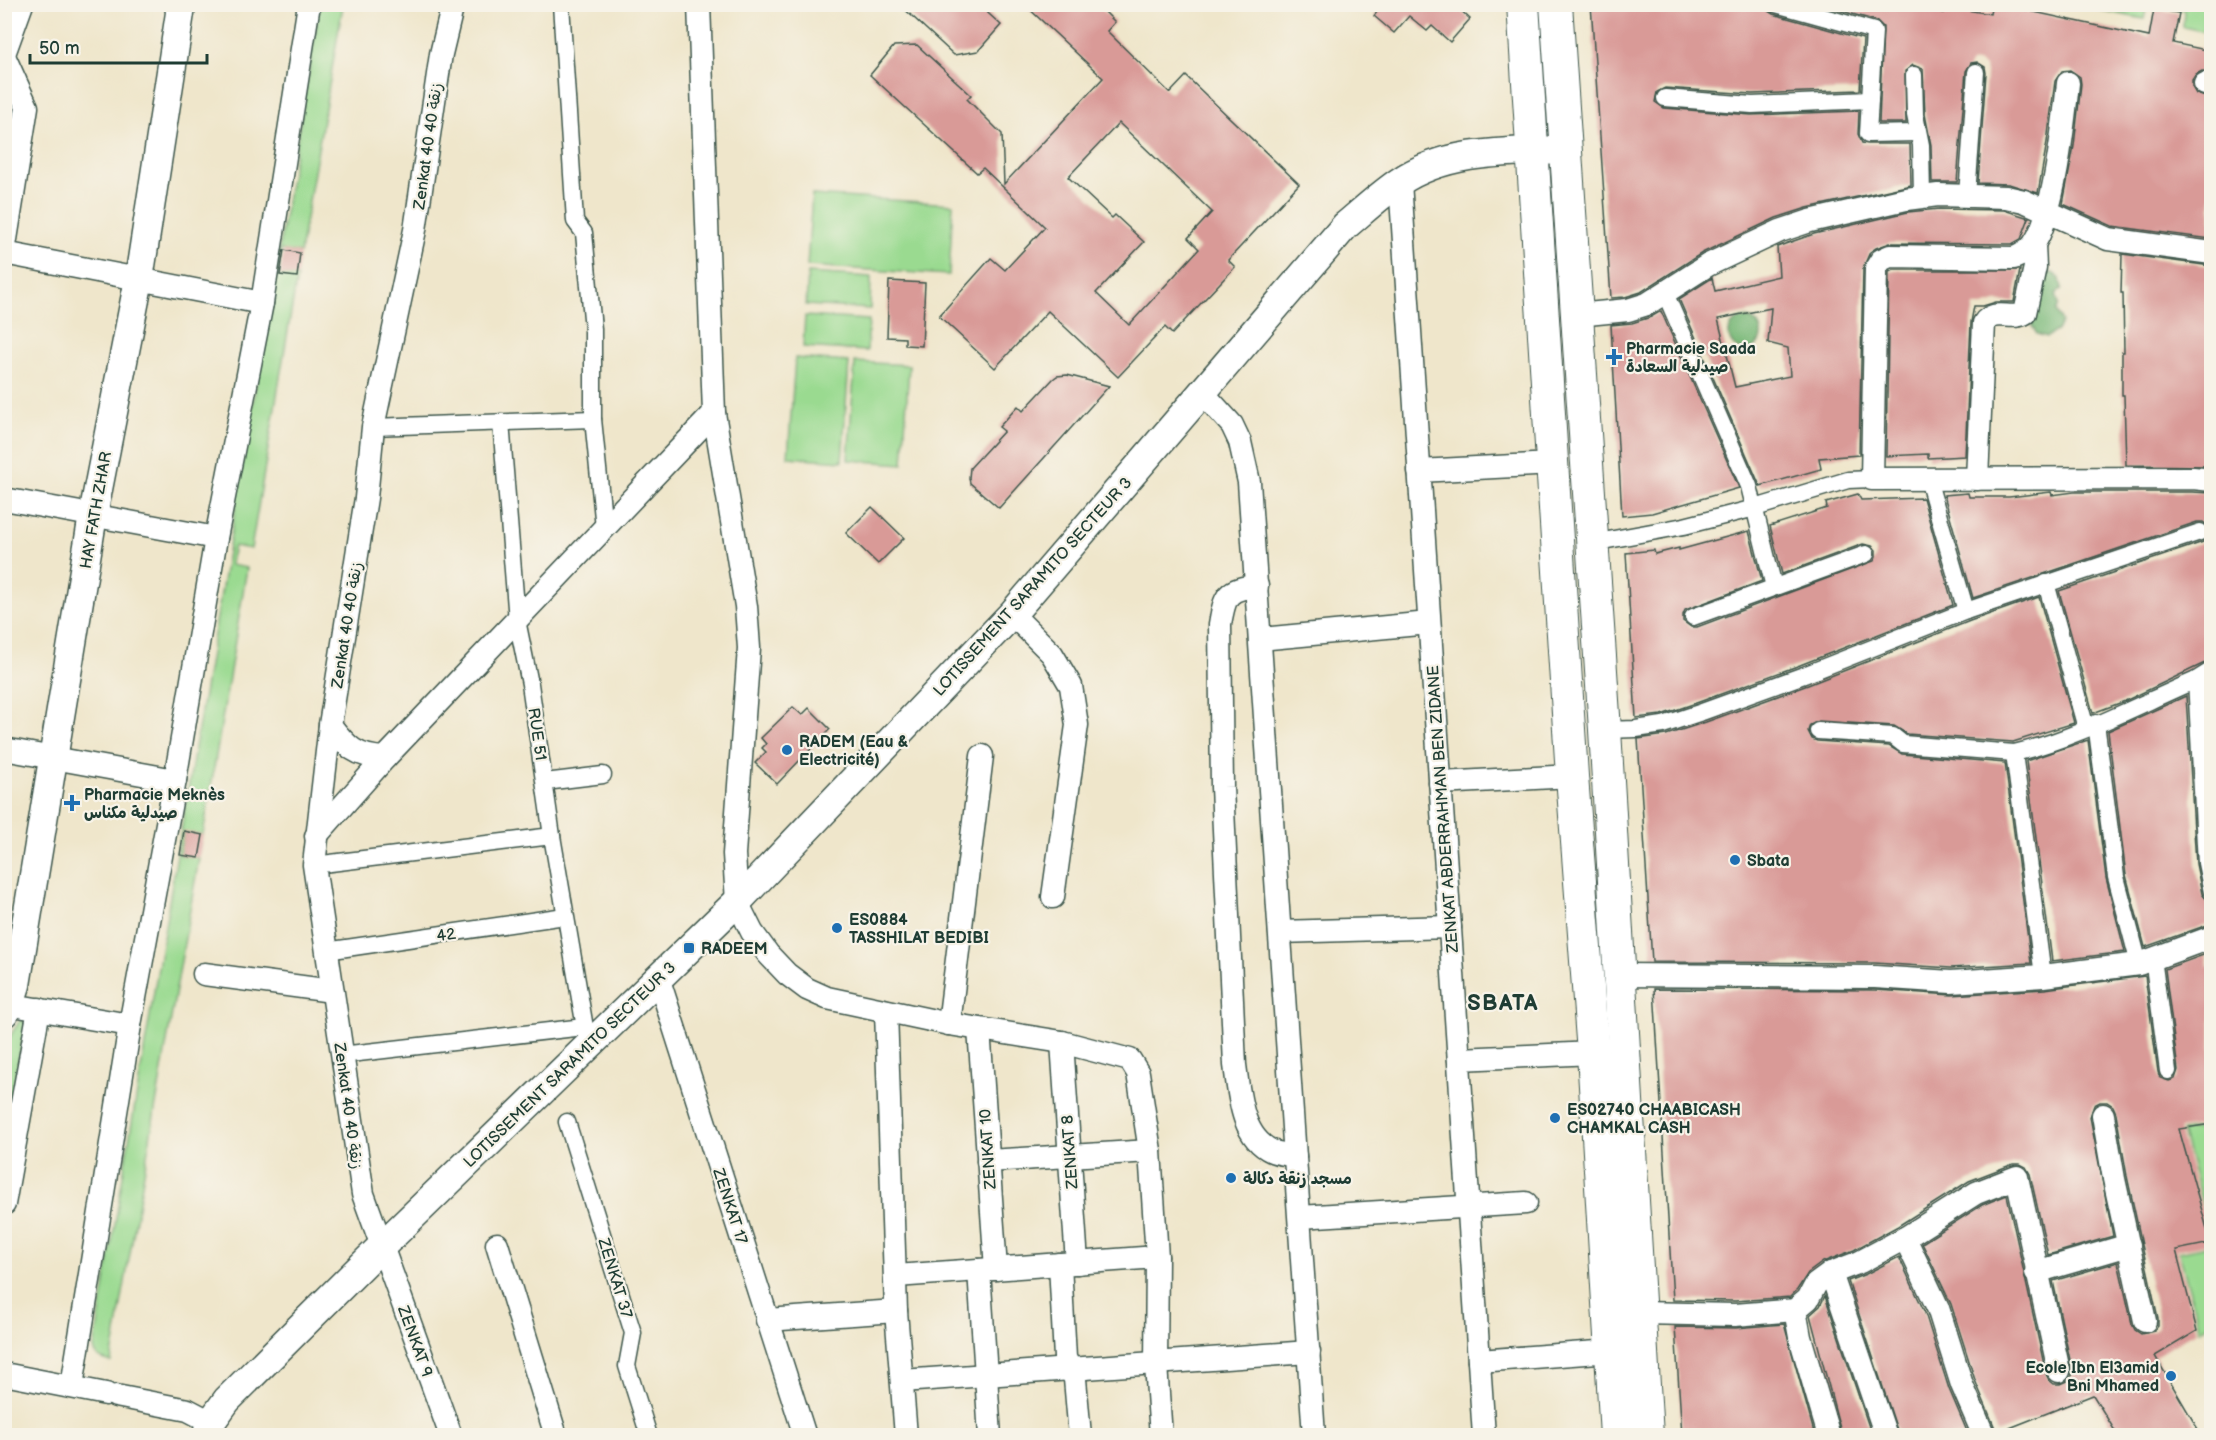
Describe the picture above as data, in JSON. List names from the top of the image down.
{
  "streets": {
    "street": [
      "Zenkat 40 زنقة 40",
      "HAY FATH ZHAR",
      "LOTISSEMENT SARAMITO SECTEUR 3",
      "RUE 51",
      "ZENKAT ABDERRAHMAN BEN ZIDANE",
      "42",
      "ZENKAT 10",
      "ZENKAT 8",
      "ZENKAT 17",
      "ZENKAT 37",
      "ZENKAT 9"
    ]
  },
  "crossings": [
    ["Zenkat 40 زنقة 40", "LOTISSEMENT SARAMITO SECTEUR 3"],
    ["Zenkat 40 زنقة 40", "42"],
    ["Zenkat 40 زنقة 40", "ZENKAT 9"],
    ["LOTISSEMENT SARAMITO SECTEUR 3", "RUE 51"],
    ["LOTISSEMENT SARAMITO SECTEUR 3", "ZENKAT ABDERRAHMAN BEN ZIDANE"],
    ["LOTISSEMENT SARAMITO SECTEUR 3", "ZENKAT 17"],
    ["LOTISSEMENT SARAMITO SECTEUR 3", "ZENKAT 9"],
    ["RUE 51", "42"]
  ],
  "districts": ["SBATA"],
  "places": {
    "health": ["Pharmacie Saada صيدلية السعادة", "Pharmacie Meknès صيدلية مكناس"],
    "other": [
      "RADEM (Eau & Electricité)",
      "Sbata",
      "ES0884 TASSHILAT BEDIBI",
      "ES02740 CHAABICASH CHAMKAL CASH",
      "مسجد زنقة دكالة",
      "Ecole Ibn El3amid Bni Mhamed"
    ],
    "transit": ["RADEEM"]
  },
  "scale_bar": "50 m"
}
